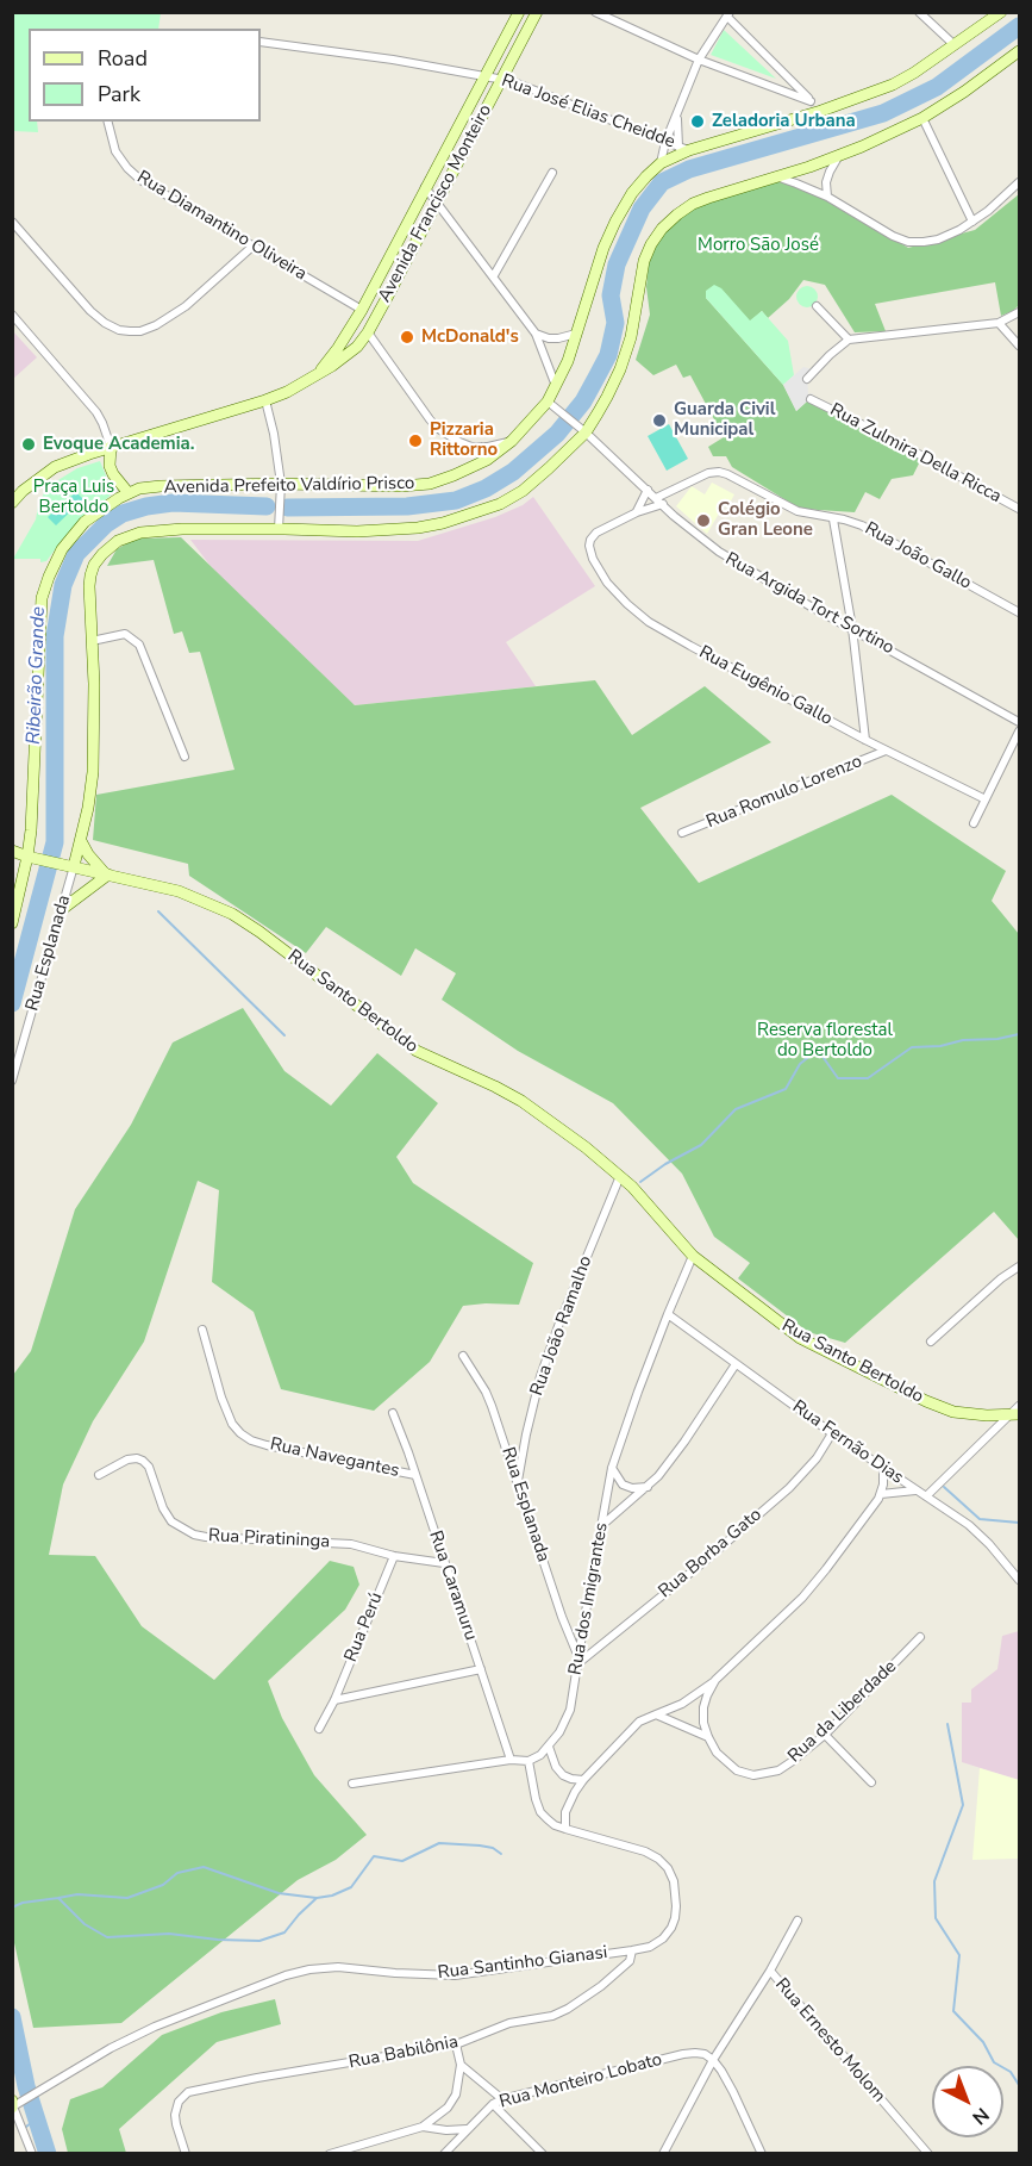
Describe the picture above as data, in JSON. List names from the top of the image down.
{
  "streets": {
    "main road": ["Avenida Francisco Monteiro", "Avenida Prefeito Valdírio Prisco", "Rua Santo Bertoldo"],
    "street": [
      "Rua José Elias Cheidde",
      "Rua Diamantino Oliveira",
      "Rua Zulmira Della Ricca",
      "Rua João Gallo",
      "Rua Argida Tort Sortino",
      "Rua Eugênio Gallo",
      "Rua Romulo Lorenzo",
      "Rua Esplanada",
      "Rua João Ramalho",
      "Rua Fernão Dias",
      "Rua Navegantes",
      "Rua Piratininga",
      "Rua Borba Gato",
      "Rua Caramuru",
      "Rua dos Imigrantes",
      "Rua Perú",
      "Rua da Liberdade",
      "Rua Santinho Gianasi",
      "Rua Ernesto Molom",
      "Rua Babilônia",
      "Rua Monteiro Lobato"
    ]
  },
  "crossings": [
    ["Rua José Elias Cheidde", "Avenida Francisco Monteiro"],
    ["Rua José Elias Cheidde", "Avenida Prefeito Valdírio Prisco"],
    ["Avenida Francisco Monteiro", "Rua Diamantino Oliveira"],
    ["Avenida Prefeito Valdírio Prisco", "Rua Argida Tort Sortino"],
    ["Avenida Prefeito Valdírio Prisco", "Rua Santo Bertoldo"],
    ["Rua João Gallo", "Rua Argida Tort Sortino"],
    ["Rua Eugênio Gallo", "Rua Romulo Lorenzo"],
    ["Rua Esplanada", "Rua Santo Bertoldo"],
    ["Rua Esplanada", "Rua João Ramalho"],
    ["Rua Esplanada", "Rua Borba Gato"],
    ["Rua Esplanada", "Rua dos Imigrantes"],
    ["Rua Santo Bertoldo", "Rua João Ramalho"],
    ["Rua Santo Bertoldo", "Rua dos Imigrantes"],
    ["Rua Fernão Dias", "Rua Borba Gato"],
    ["Rua Fernão Dias", "Rua dos Imigrantes"],
    ["Rua Navegantes", "Rua Caramuru"],
    ["Rua Piratininga", "Rua Caramuru"],
    ["Rua Piratininga", "Rua Perú"],
    ["Rua Borba Gato", "Rua dos Imigrantes"],
    ["Rua dos Imigrantes", "Rua Santinho Gianasi"],
    ["Rua Santinho Gianasi", "Rua Babilônia"]
  ],
  "water": ["Ribeirão Grande"],
  "parks": ["Morro São José", "Praça Luis Bertoldo", "Reserva florestal do Bertoldo"],
  "places": [
    "Zeladoria Urbana",
    "McDonald's",
    "Guarda Civil Municipal",
    "Pizzaria Rittorno",
    "Evoque Academia.",
    "Colégio Gran Leone"
  ],
  "legend": ["Road", "Park"],
  "north": "bottom right"
}
